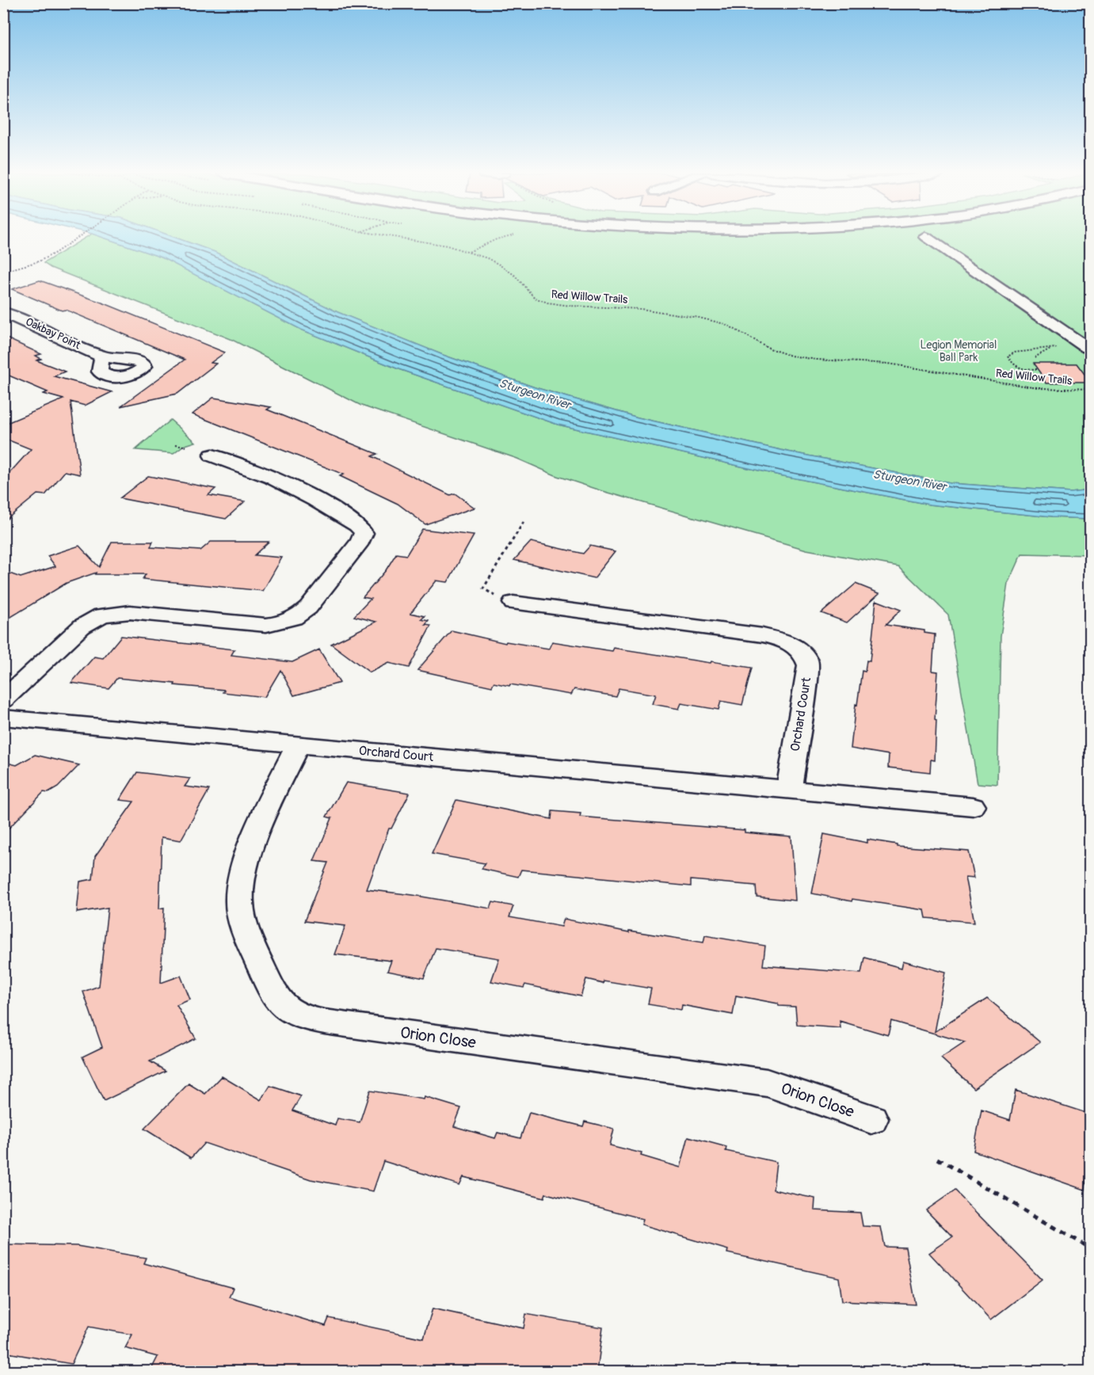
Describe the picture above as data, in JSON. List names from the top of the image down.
{
  "streets": {
    "street": ["Oakbay Point", "Orchard Court", "Orion Close"],
    "path": ["Red Willow Trails"]
  },
  "crossings": [
    ["Orchard Court", "Orion Close"]
  ],
  "water": ["Sturgeon River"],
  "parks": ["Legion Memorial Ball Park"]
}
